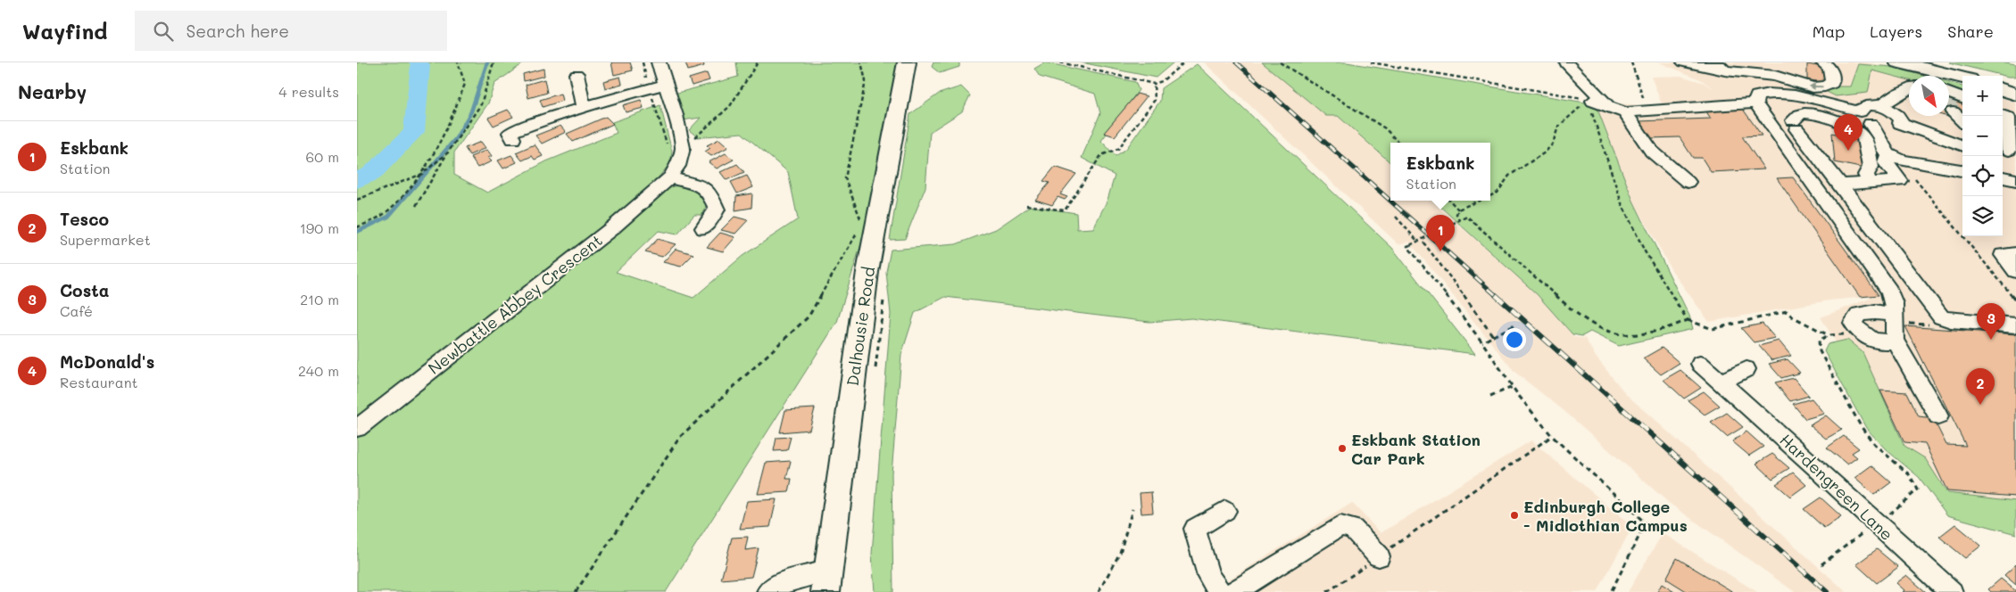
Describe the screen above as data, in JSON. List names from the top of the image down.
{
  "streets": {
    "main road": ["Dalhousie Road"],
    "street": ["Newbattle Abbey Crescent", "Hardengreen Lane"]
  },
  "places": ["Eskbank Station Car Park", "Edinburgh College - Midlothian Campus"],
  "north": "bottom right",
  "page": {
    "header": "Wayfind",
    "search": "Search here",
    "nav": ["Map", "Layers", "Share"],
    "heading": ["Nearby", "4 results"],
    "map_buttons": ["+", "−"],
    "pins": [
      "4",
      "1",
      "3",
      "2"
    ],
    "list": [
      {
        "mark": "1",
        "name": "Eskbank",
        "note": "Station",
        "value": "60 m"
      },
      {
        "mark": "2",
        "name": "Tesco",
        "note": "Supermarket",
        "value": "190 m"
      },
      {
        "mark": "3",
        "name": "Costa",
        "note": "Café",
        "value": "210 m"
      },
      {
        "mark": "4",
        "name": "McDonald's",
        "note": "Restaurant",
        "value": "240 m"
      }
    ],
    "popup": ["Eskbank", "Station"]
  }
}
